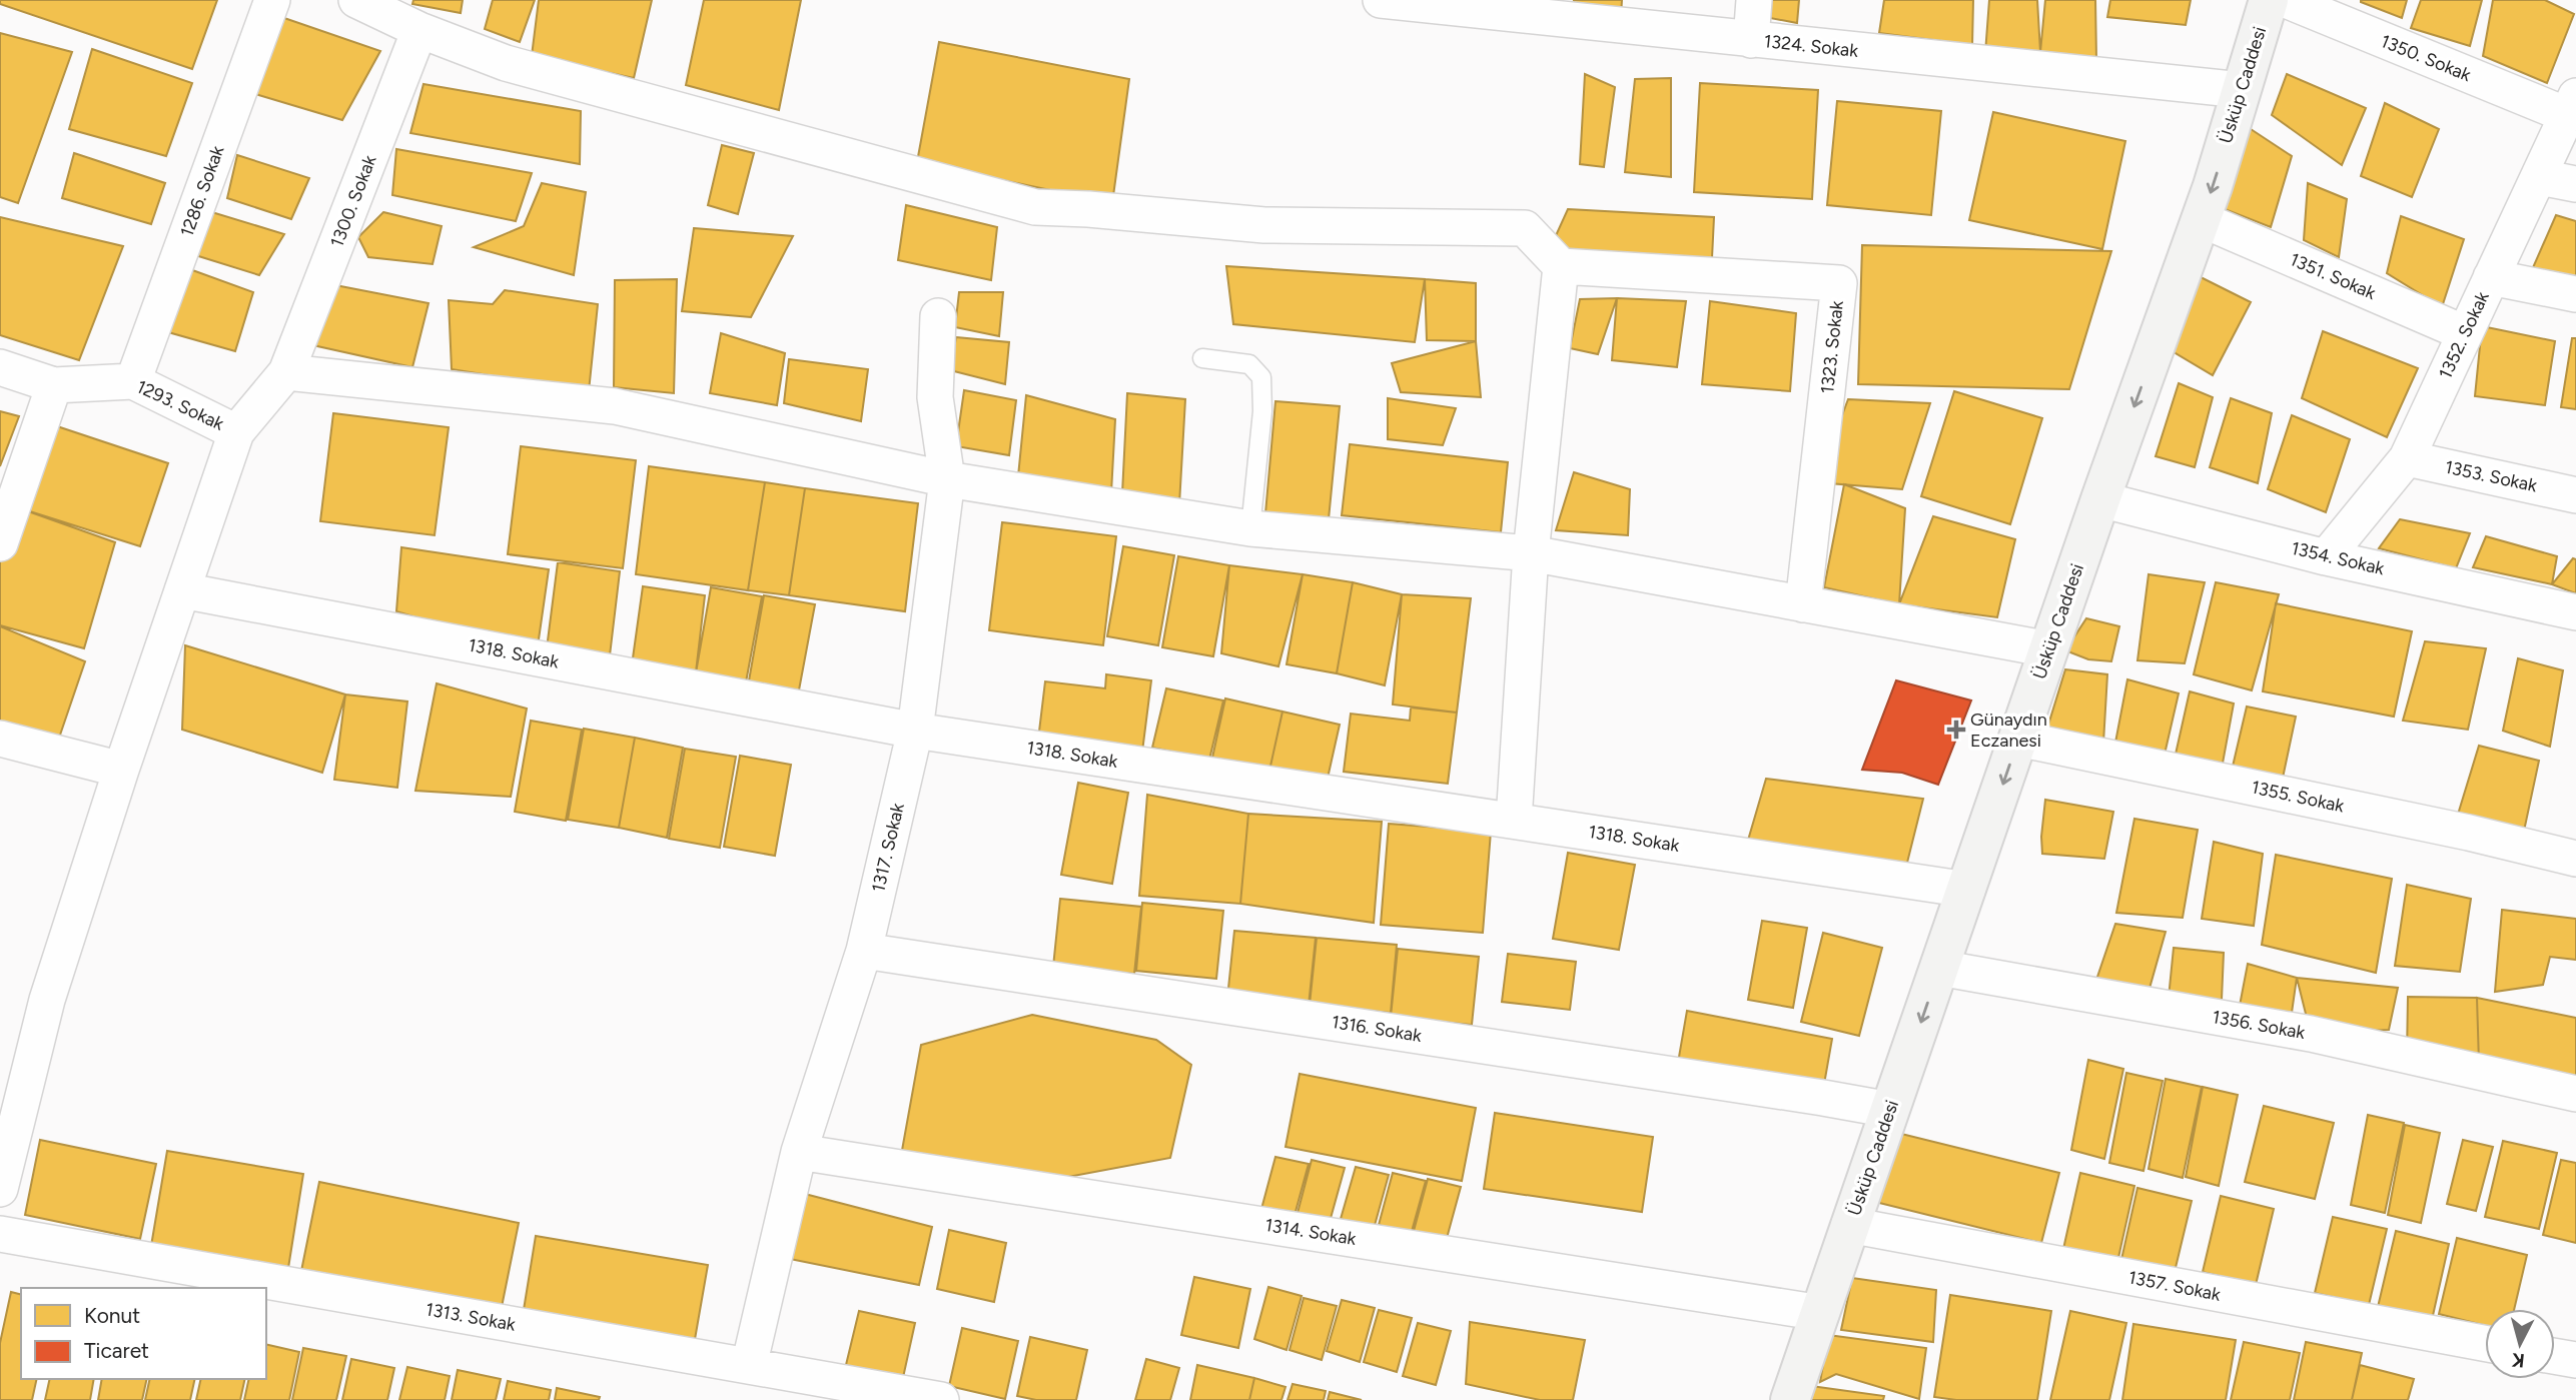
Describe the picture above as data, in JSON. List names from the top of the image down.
{
  "streets": {
    "street": [
      "1324. Sokak",
      "1350. Sokak",
      "Üsküp Caddesi",
      "1286. Sokak",
      "1300. Sokak",
      "1351. Sokak",
      "1352. Sokak",
      "1323. Sokak",
      "1293. Sokak",
      "1353. Sokak",
      "1354. Sokak",
      "1318. Sokak",
      "1355. Sokak",
      "1317. Sokak",
      "1356. Sokak",
      "1316. Sokak",
      "1314. Sokak",
      "1357. Sokak",
      "1313. Sokak"
    ]
  },
  "crossings": [
    ["1324. Sokak", "Üsküp Caddesi"],
    ["1350. Sokak", "1352. Sokak"],
    ["Üsküp Caddesi", "1351. Sokak"],
    ["Üsküp Caddesi", "1354. Sokak"],
    ["Üsküp Caddesi", "1318. Sokak"],
    ["Üsküp Caddesi", "1355. Sokak"],
    ["Üsküp Caddesi", "1356. Sokak"],
    ["Üsküp Caddesi", "1316. Sokak"],
    ["Üsküp Caddesi", "1314. Sokak"],
    ["Üsküp Caddesi", "1357. Sokak"],
    ["1286. Sokak", "1293. Sokak"],
    ["1300. Sokak", "1293. Sokak"],
    ["1351. Sokak", "1352. Sokak"],
    ["1352. Sokak", "1353. Sokak"],
    ["1352. Sokak", "1354. Sokak"],
    ["1318. Sokak", "1317. Sokak"],
    ["1317. Sokak", "1316. Sokak"],
    ["1317. Sokak", "1314. Sokak"],
    ["1317. Sokak", "1313. Sokak"]
  ],
  "one_way": ["Üsküp Caddesi"],
  "places": {
    "health": ["Günaydın Eczanesi"]
  },
  "legend": ["Konut", "Ticaret"],
  "north": "bottom"
}
